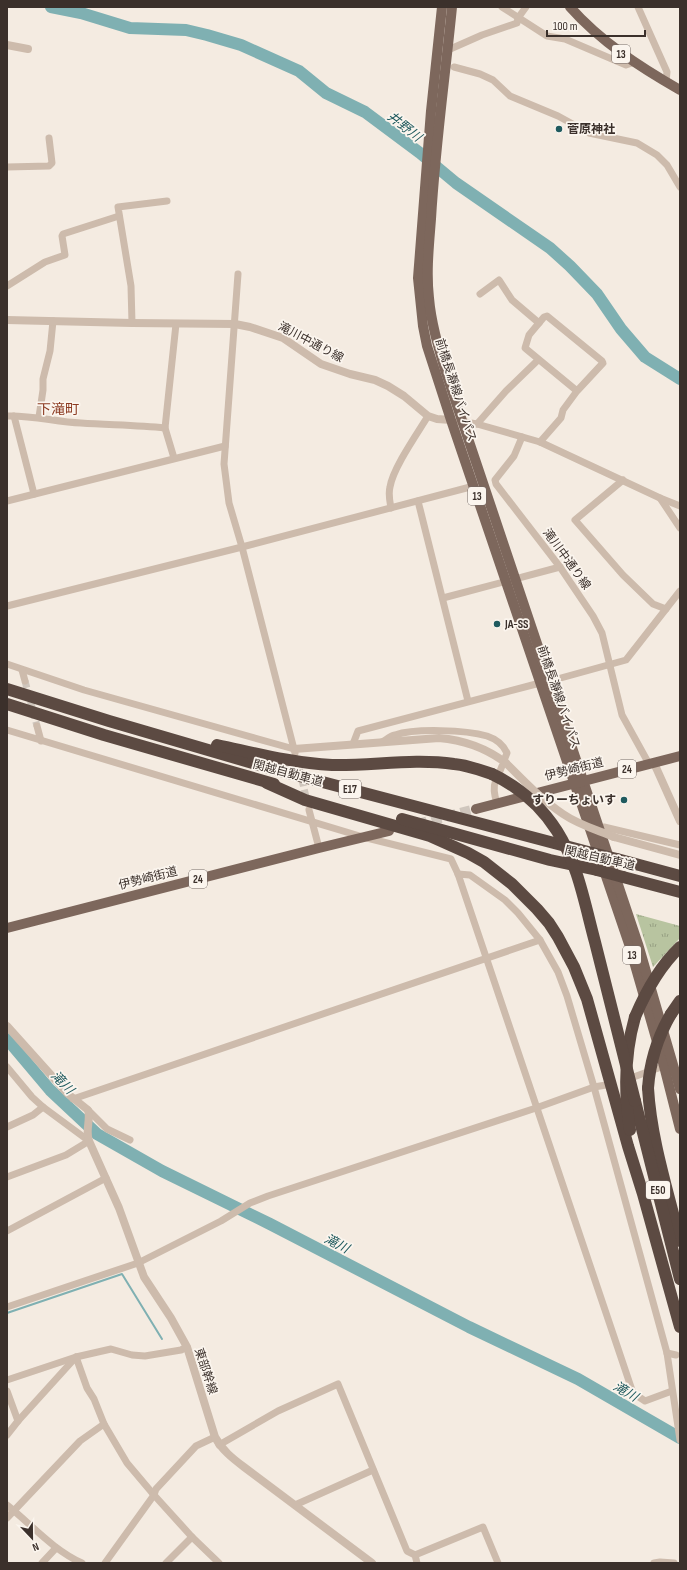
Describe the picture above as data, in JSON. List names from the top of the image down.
{
  "streets": {
    "highway": ["関越自動車道", "E17", "E50"],
    "main road": [
      "13",
      "前橋長瀞線バイパス",
      "伊勢崎街道",
      "24"
    ],
    "street": ["滝川中通り線", "東部幹線"]
  },
  "crossings": [
    ["13", "前橋長瀞線バイパス"],
    ["滝川中通り線", "前橋長瀞線バイパス"],
    ["滝川中通り線", "伊勢崎街道"],
    ["前橋長瀞線バイパス", "伊勢崎街道"]
  ],
  "districts": ["下滝町"],
  "water": ["井野川", "滝川"],
  "places": ["菅原神社", "JA-SS", "すりーちょいす"],
  "scale_bar": "100 m",
  "north": "bottom"
}
